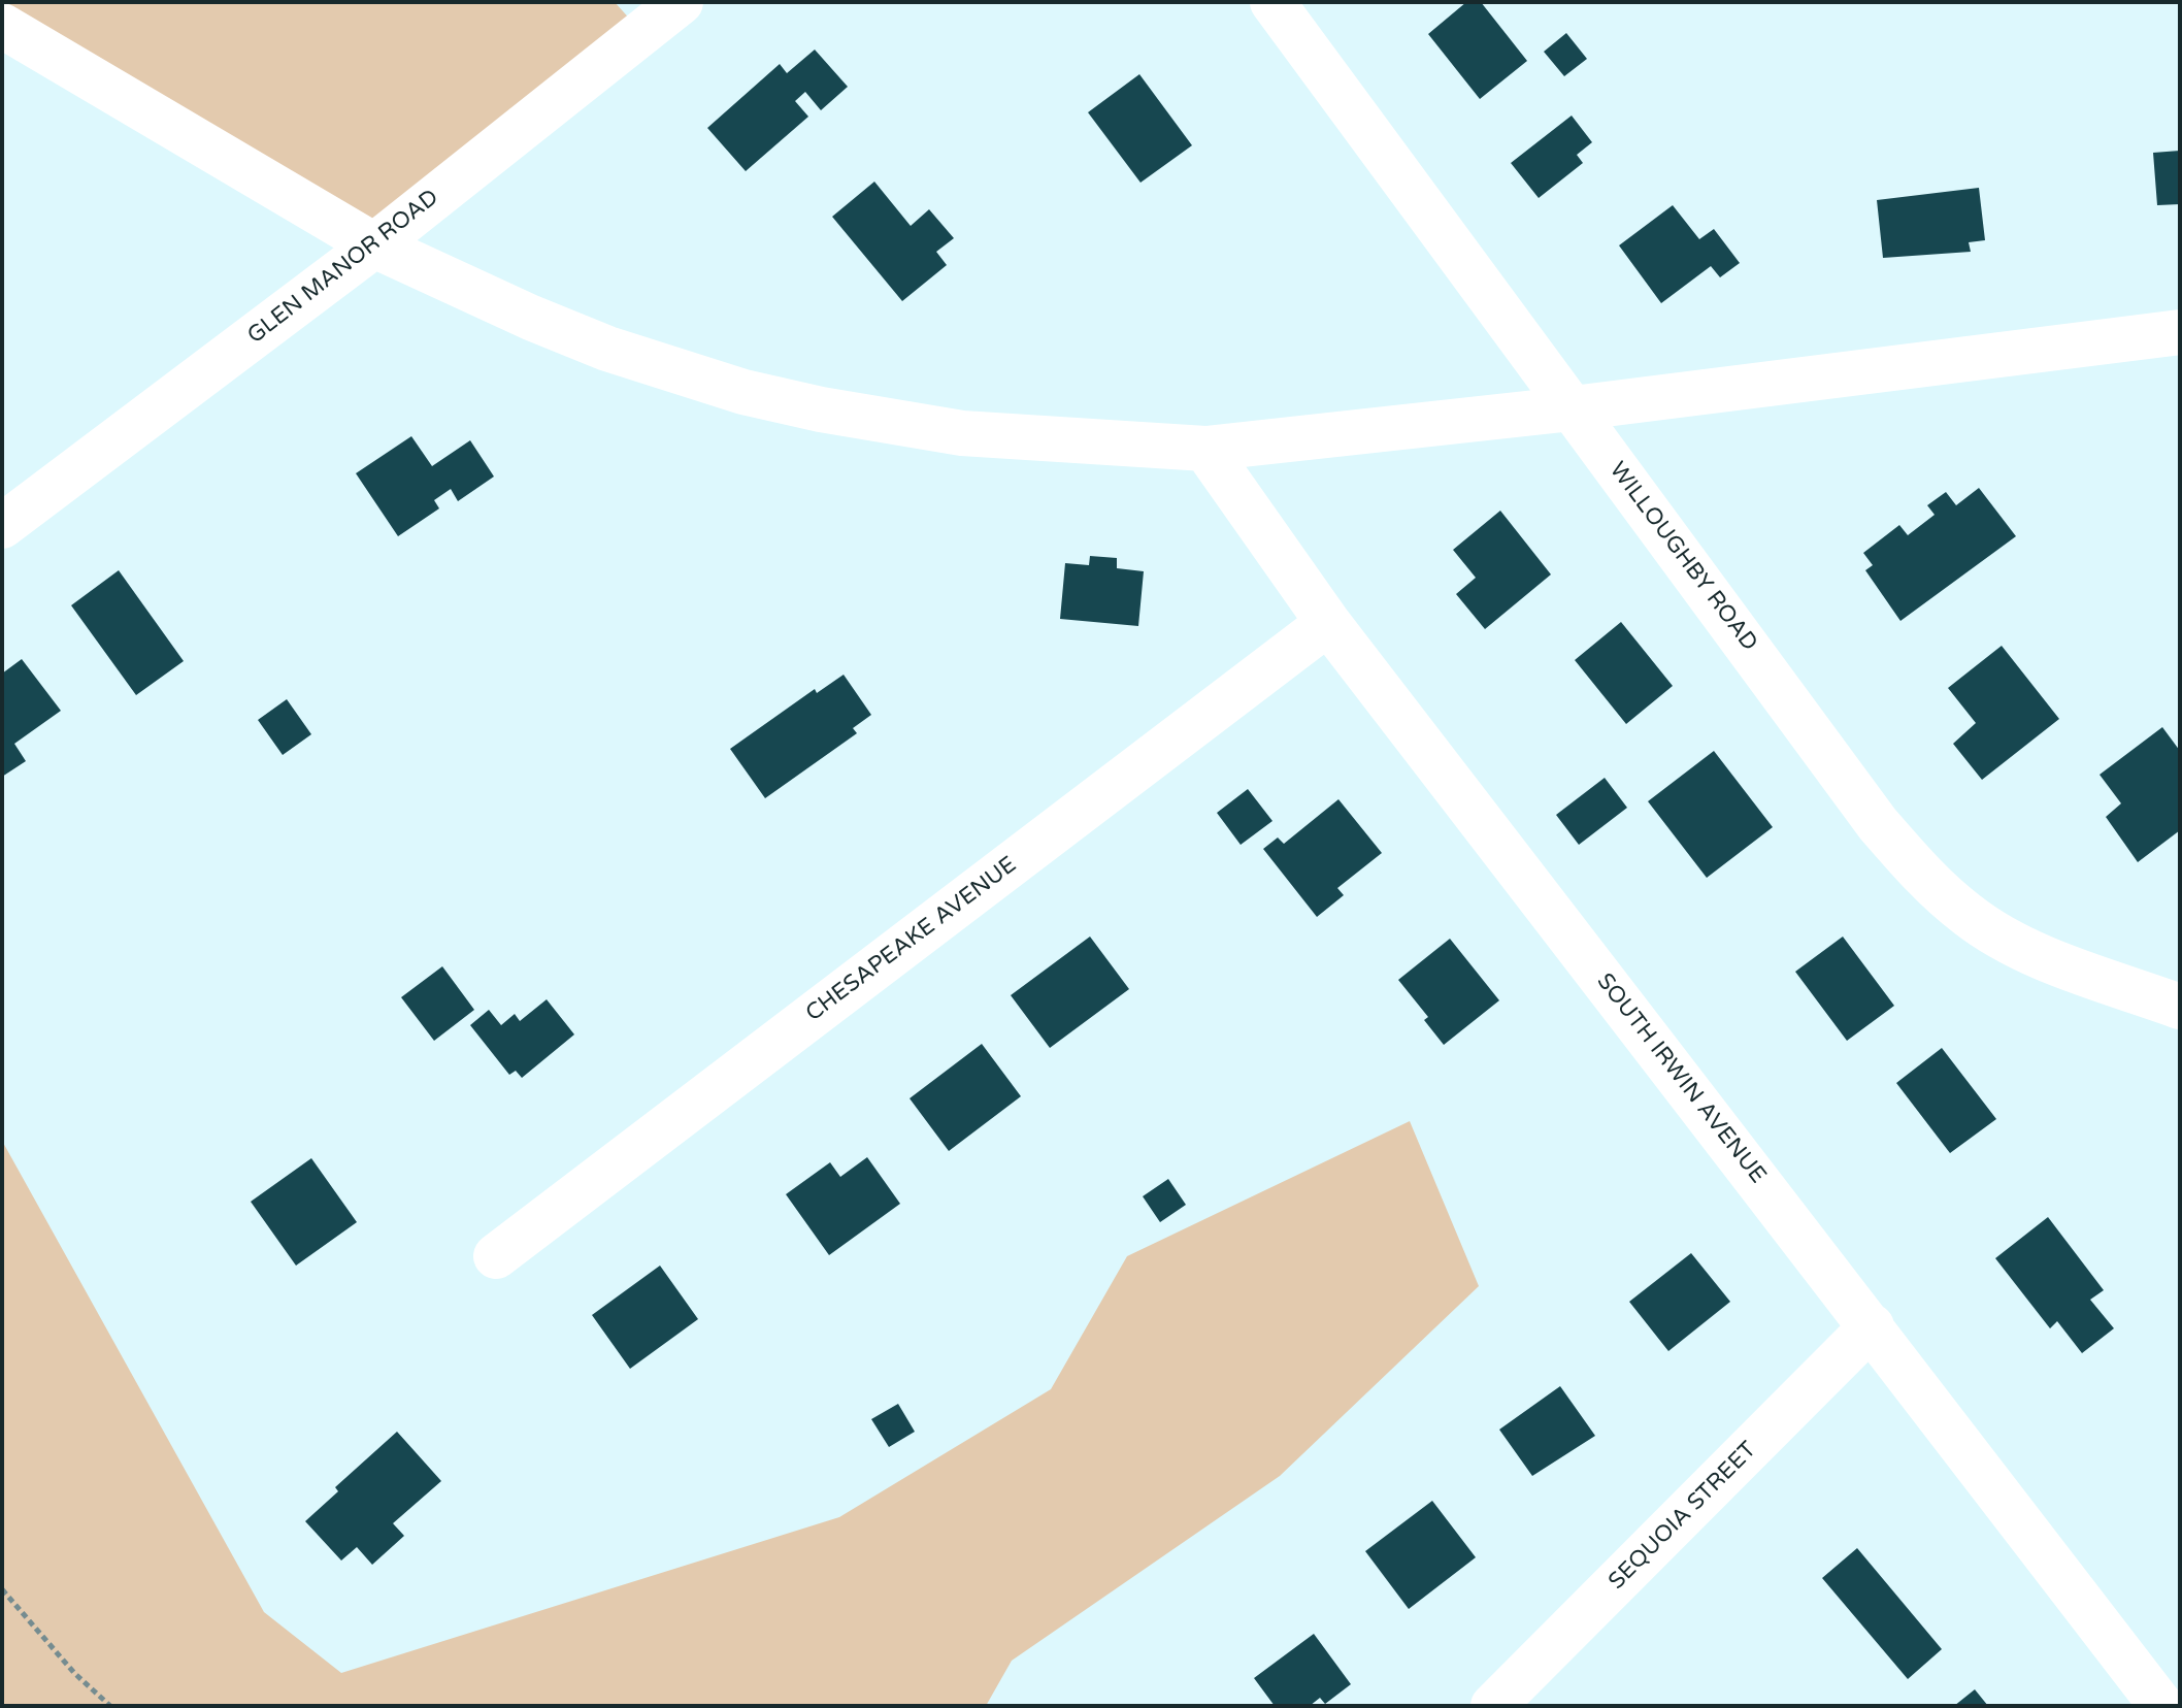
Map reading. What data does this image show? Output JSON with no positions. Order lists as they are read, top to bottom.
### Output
{
  "streets": {
    "street": [
      "GLEN MANOR ROAD",
      "WILLOUGHBY ROAD",
      "CHESAPEAKE AVENUE",
      "SOUTH IRWIN AVENUE",
      "SEQUOIA STREET"
    ]
  },
  "crossings": [
    ["CHESAPEAKE AVENUE", "SOUTH IRWIN AVENUE"],
    ["SOUTH IRWIN AVENUE", "SEQUOIA STREET"]
  ]
}
